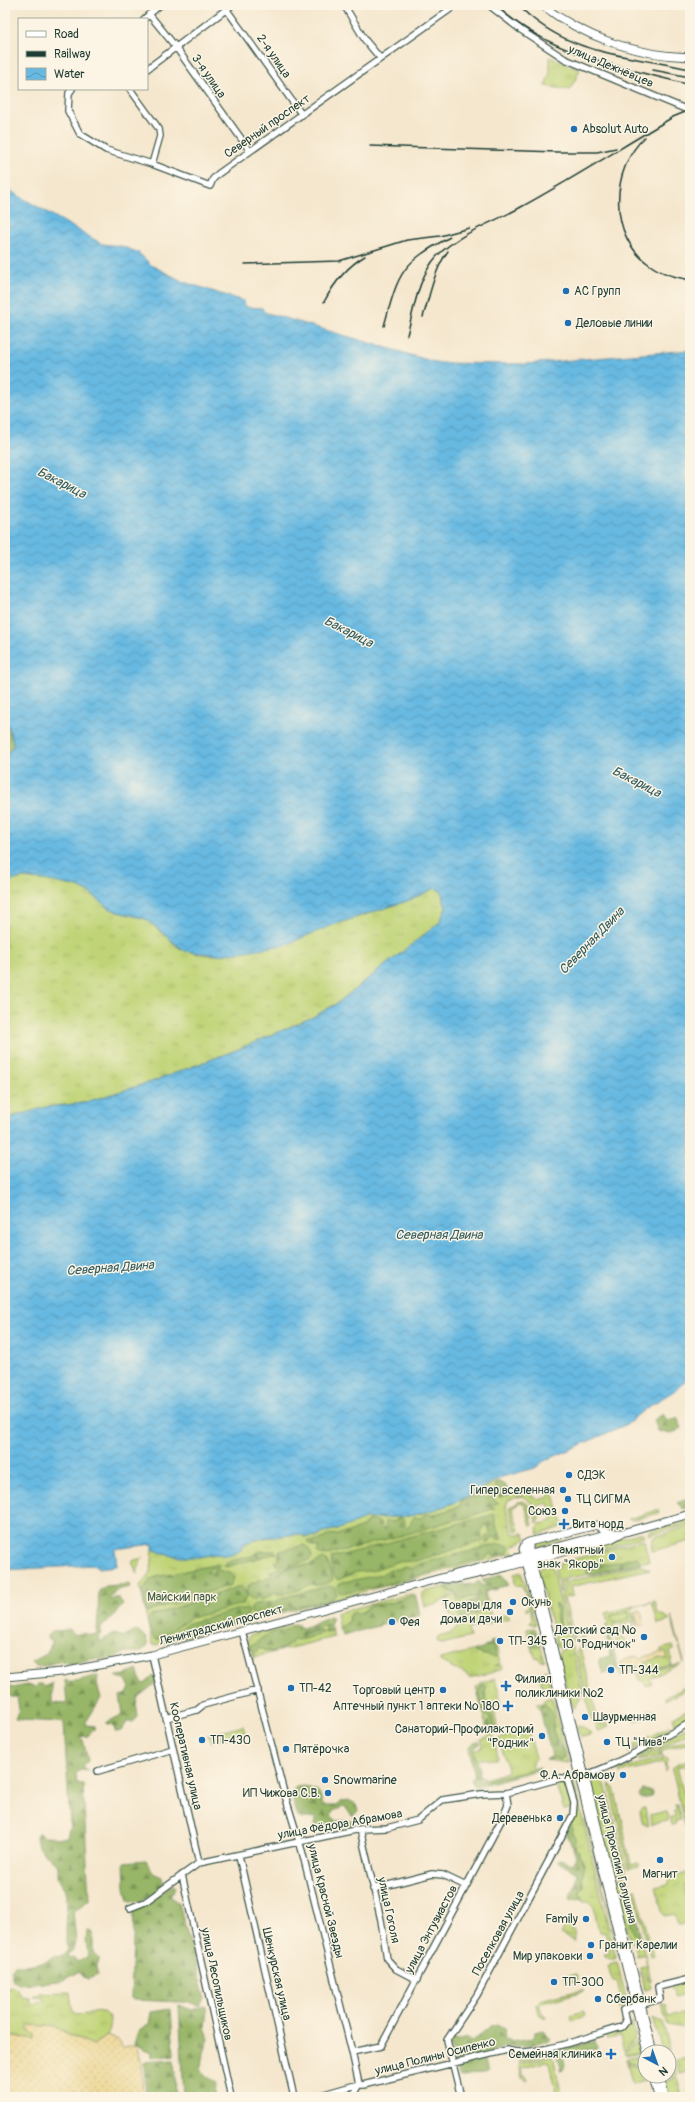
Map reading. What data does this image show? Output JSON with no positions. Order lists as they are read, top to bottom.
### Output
{
  "streets": {
    "main road": ["Ленинградский проспект", "улица Прокопия Галушина"],
    "street": [
      "2-я улица",
      "улица Дежнёвцев",
      "3-я улица",
      "Северный проспект",
      "Кооперативная улица",
      "улица Фёдора Абрамова",
      "улица Красной Звезды",
      "улица Гоголя",
      "улица Энтузиастов",
      "Поселковая улица",
      "Шенкурская улица",
      "улица Лесопильщиков",
      "улица Полины Осипенко"
    ]
  },
  "crossings": [
    ["2-я улица", "Северный проспект"],
    ["3-я улица", "Северный проспект"],
    ["Ленинградский проспект", "Кооперативная улица"],
    ["Ленинградский проспект", "улица Прокопия Галушина"],
    ["Ленинградский проспект", "улица Красной Звезды"],
    ["Кооперативная улица", "улица Фёдора Абрамова"],
    ["улица Фёдора Абрамова", "улица Прокопия Галушина"],
    ["улица Фёдора Абрамова", "улица Красной Звезды"],
    ["улица Фёдора Абрамова", "улица Гоголя"],
    ["улица Фёдора Абрамова", "улица Энтузиастов"],
    ["улица Фёдора Абрамова", "Поселковая улица"],
    ["улица Фёдора Абрамова", "Шенкурская улица"],
    ["улица Фёдора Абрамова", "улица Лесопильщиков"],
    ["улица Прокопия Галушина", "улица Полины Осипенко"],
    ["улица Красной Звезды", "улица Энтузиастов"],
    ["улица Красной Звезды", "улица Полины Осипенко"],
    ["улица Гоголя", "улица Энтузиастов"],
    ["Поселковая улица", "улица Полины Осипенко"]
  ],
  "water": ["Бакарица", "Северная Двина"],
  "parks": ["Майский парк"],
  "places": {
    "other": [
      "Absolut Auto",
      "АС Групп",
      "Деловые линии",
      "СДЭК",
      "Гипер вселенная",
      "ТЦ СИГМА",
      "Союз",
      "Памятный знак \"Якорь\"",
      "Окунь",
      "Товары для дома и дачи",
      "Фея",
      "Детский сад № 10 \"Родничок\"",
      "ТП-345",
      "ТП-344",
      "ТП-42",
      "Торговый центр",
      "Шаурменная",
      "Санаторий-Профилакторий \"Родник\"",
      "ТП-430",
      "ТЦ \"Нива\"",
      "Пятёрочка",
      "Ф.А. Абрамову",
      "Snowmarine",
      "ИП Чижова С.В.",
      "Деревенька",
      "Магнит",
      "Family",
      "Гранит Карелии",
      "Мир упаковки",
      "ТП-300",
      "Сбербанк"
    ],
    "health": [
      "Вита норд",
      "Филиал поликлиники №2",
      "Аптечный пункт 1 аптеки № 180",
      "Семейная клиника"
    ]
  },
  "legend": ["Road", "Railway", "Water"],
  "north": "bottom right"
}
